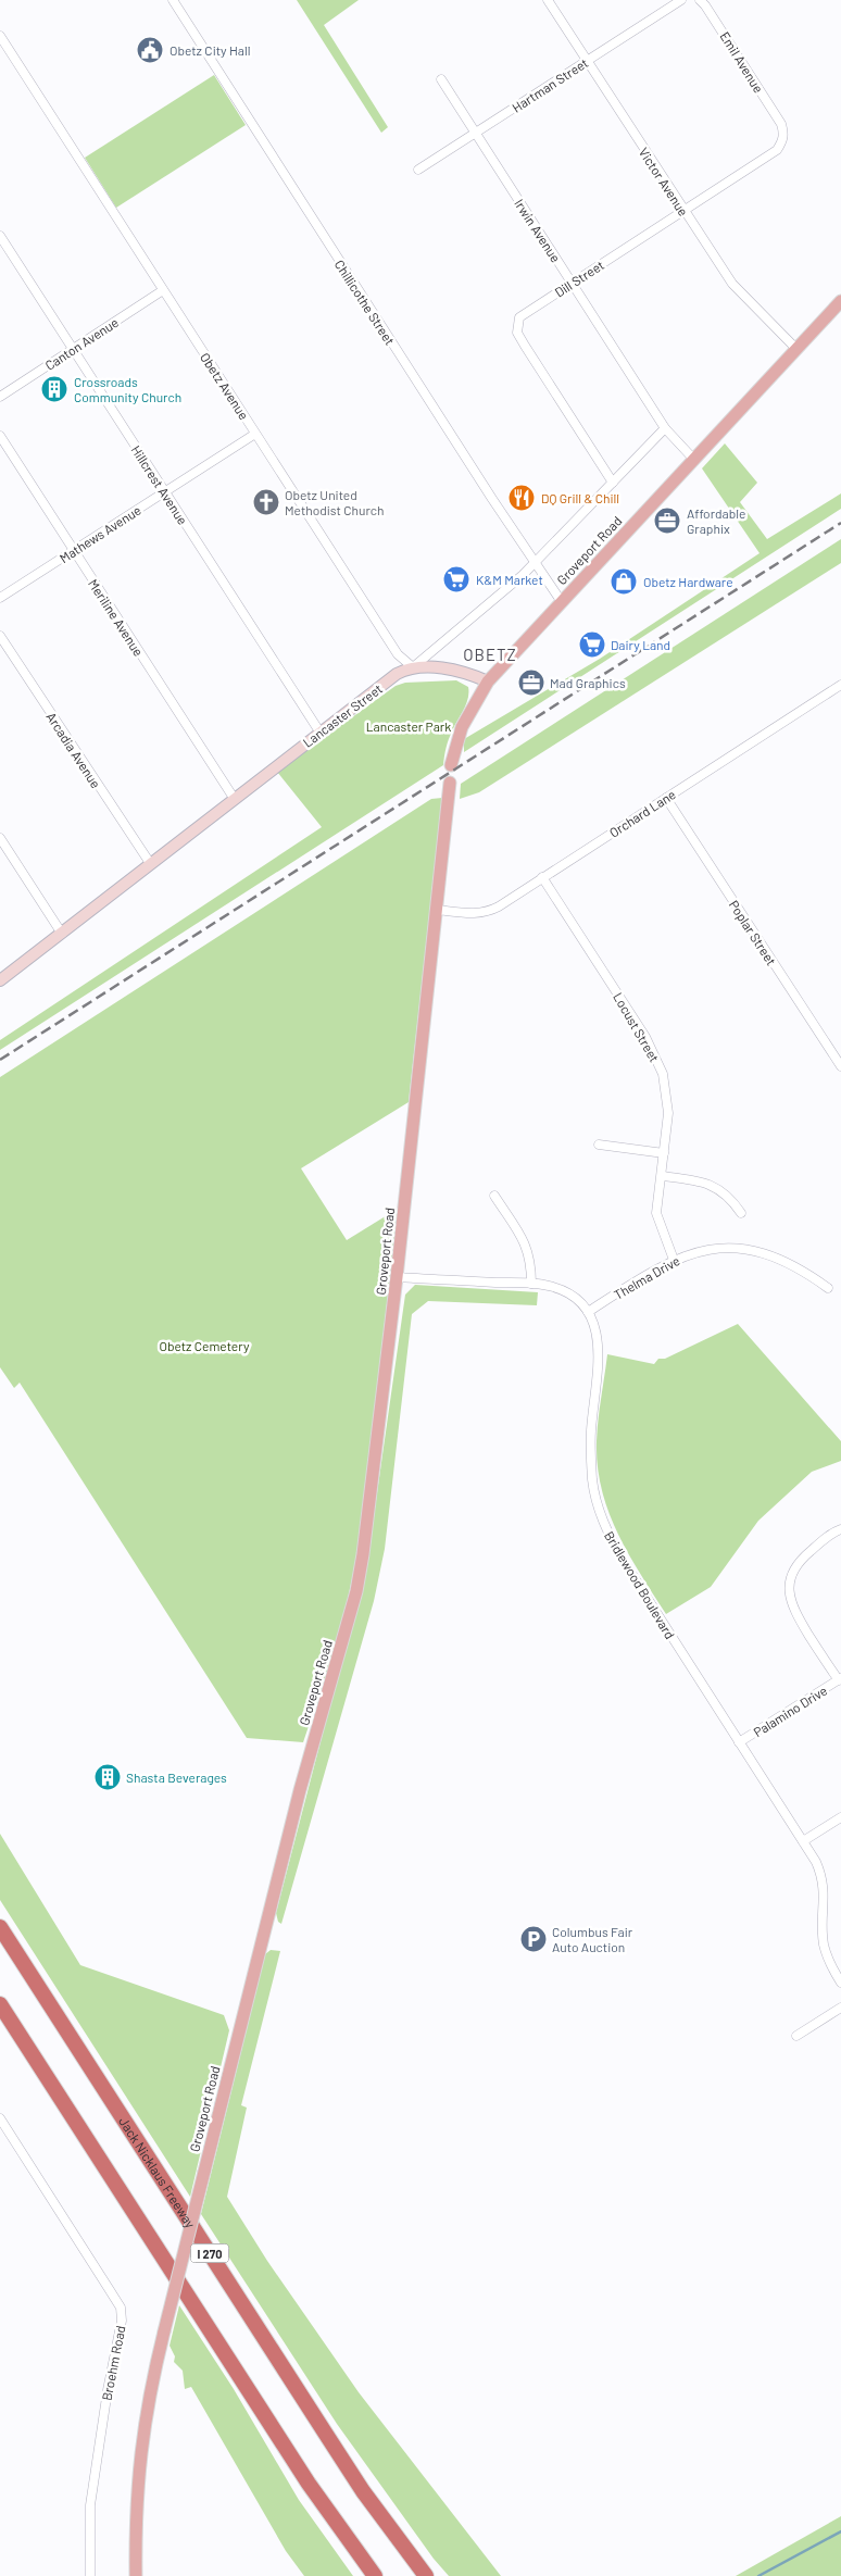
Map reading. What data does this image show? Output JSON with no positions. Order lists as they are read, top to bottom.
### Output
{
  "streets": {
    "highway": ["Jack Nicklaus Freeway", "I 270"],
    "main road": ["Groveport Road"],
    "street": [
      "Emil Avenue",
      "Hartman Street",
      "Victor Avenue",
      "Irwin Avenue",
      "Dill Street",
      "Chillicothe Street",
      "Canton Avenue",
      "Obetz Avenue",
      "Hillcrest Avenue",
      "Mathews Avenue",
      "Meriline Avenue",
      "Lancaster Street",
      "Arcadia Avenue",
      "Orchard Lane",
      "Poplar Street",
      "Locust Street",
      "Thelma Drive",
      "Bridlewood Boulevard",
      "Palamino Drive",
      "Broehm Road"
    ]
  },
  "crossings": [
    ["Emil Avenue", "Dill Street"],
    ["Hartman Street", "Victor Avenue"],
    ["Hartman Street", "Irwin Avenue"],
    ["Victor Avenue", "Dill Street"],
    ["Victor Avenue", "Groveport Road"],
    ["Irwin Avenue", "Dill Street"],
    ["Irwin Avenue", "Groveport Road"],
    ["Irwin Avenue", "Lancaster Street"],
    ["Dill Street", "Lancaster Street"],
    ["Chillicothe Street", "Groveport Road"],
    ["Chillicothe Street", "Lancaster Street"],
    ["Canton Avenue", "Obetz Avenue"],
    ["Canton Avenue", "Hillcrest Avenue"],
    ["Obetz Avenue", "Mathews Avenue"],
    ["Obetz Avenue", "Lancaster Street"],
    ["Hillcrest Avenue", "Mathews Avenue"],
    ["Hillcrest Avenue", "Lancaster Street"],
    ["Mathews Avenue", "Meriline Avenue"],
    ["Groveport Road", "Orchard Lane"],
    ["Groveport Road", "Bridlewood Boulevard"],
    ["Meriline Avenue", "Lancaster Street"],
    ["Lancaster Street", "Arcadia Avenue"],
    ["Orchard Lane", "Poplar Street"],
    ["Orchard Lane", "Locust Street"],
    ["Locust Street", "Thelma Drive"],
    ["Thelma Drive", "Bridlewood Boulevard"],
    ["Bridlewood Boulevard", "Palamino Drive"]
  ],
  "districts": ["OBETZ"],
  "parks": ["Lancaster Park", "Obetz Cemetery"],
  "places": {
    "public building": ["Obetz City Hall"],
    "building": ["Crossroads Community Church", "Shasta Beverages"],
    "restaurant": ["DQ Grill & Chill"],
    "church": ["Obetz United Methodist Church"],
    "office": ["Affordable Graphix", "Mad Graphics"],
    "supermarket": ["K&M Market", "Dairy Land"],
    "shop": ["Obetz Hardware"],
    "parking": ["Columbus Fair Auto Auction"]
  }
}
